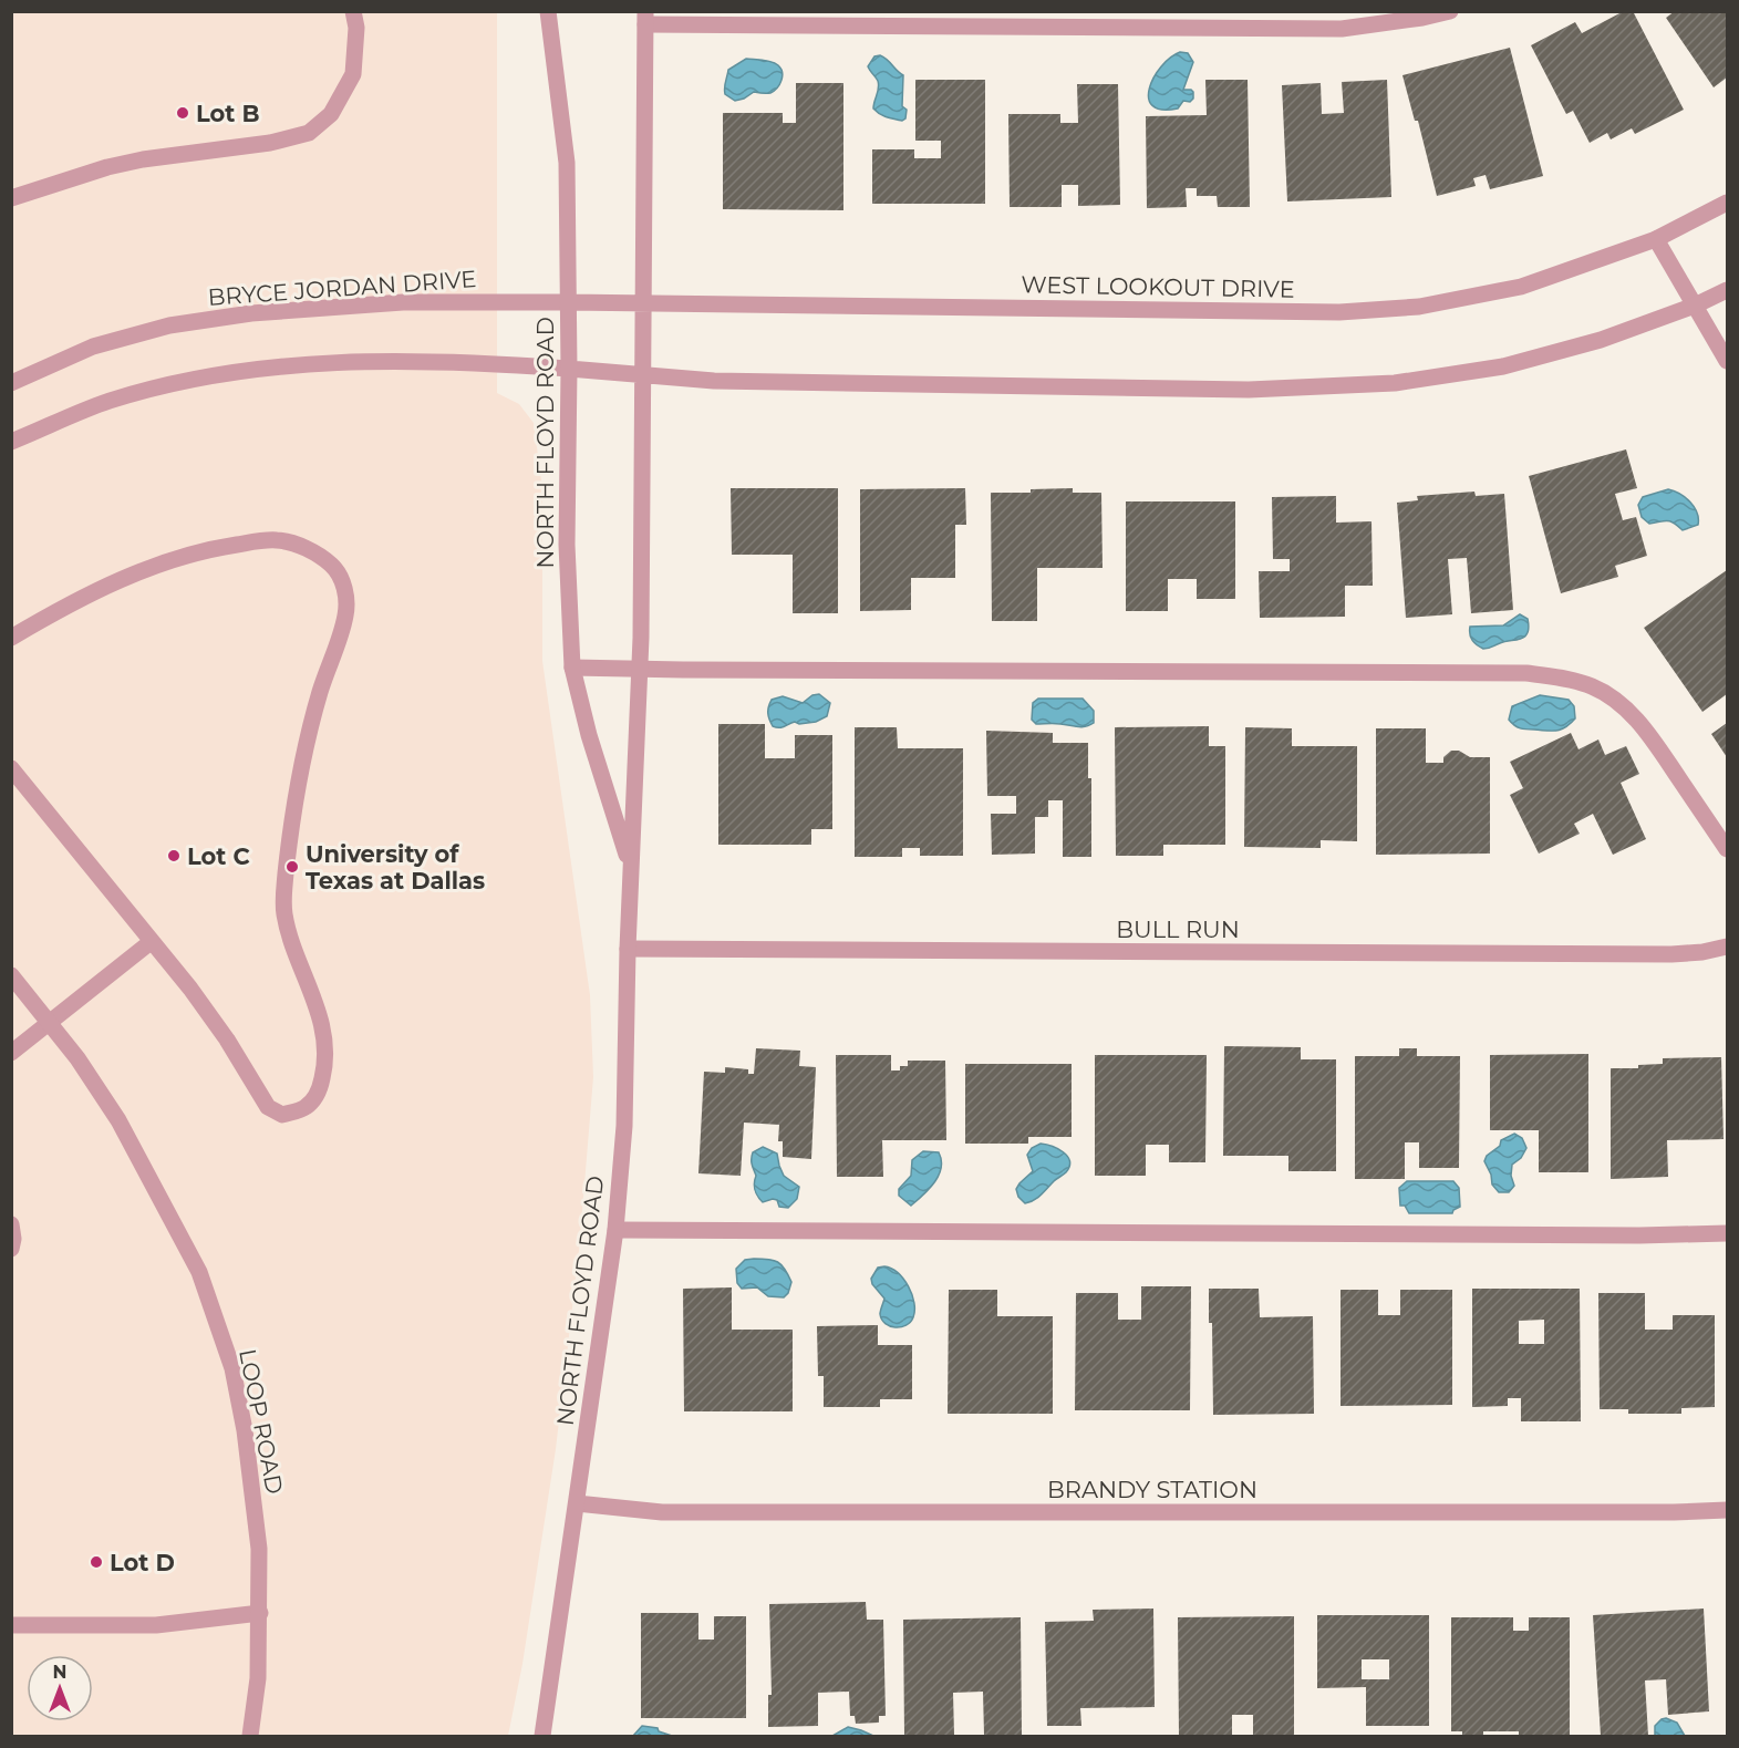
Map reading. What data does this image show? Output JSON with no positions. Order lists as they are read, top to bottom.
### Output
{
  "streets": {
    "street": [
      "WEST LOOKOUT DRIVE",
      "BRYCE JORDAN DRIVE",
      "NORTH FLOYD ROAD",
      "BULL RUN",
      "LOOP ROAD",
      "BRANDY STATION"
    ]
  },
  "crossings": [
    ["WEST LOOKOUT DRIVE", "BRYCE JORDAN DRIVE"],
    ["WEST LOOKOUT DRIVE", "NORTH FLOYD ROAD"],
    ["BRYCE JORDAN DRIVE", "NORTH FLOYD ROAD"],
    ["NORTH FLOYD ROAD", "BULL RUN"],
    ["NORTH FLOYD ROAD", "BRANDY STATION"]
  ],
  "places": [
    "Lot B",
    "Lot C",
    "University of Texas at Dallas",
    "Lot D"
  ],
  "north": "top"
}
